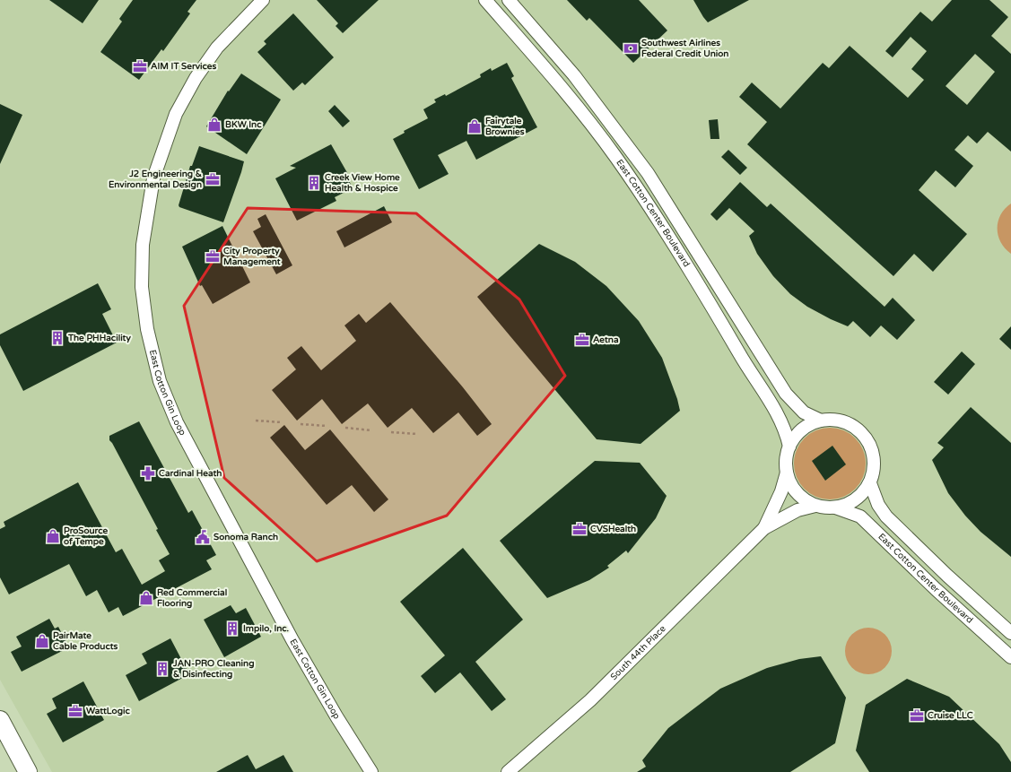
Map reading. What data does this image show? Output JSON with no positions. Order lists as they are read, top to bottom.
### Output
{
  "streets": {
    "street": ["East Cotton Center Boulevard", "East Cotton Gin Loop", "South 44th Place"]
  },
  "crossings": [
    ["East Cotton Center Boulevard", "South 44th Place"]
  ],
  "places": {
    "bank": ["Southwest Airlines Federal Credit Union"],
    "office": [
      "AIM IT Services",
      "J2 Engineering & Environmental Design",
      "City Property Management",
      "Aetna",
      "CVSHealth",
      "WattLogic",
      "Cruise LLC"
    ],
    "shop": [
      "BKW Inc",
      "Fairytale Brownies",
      "ProSource of Tempe",
      "Red Commercial Flooring",
      "PairMate Cable Products"
    ],
    "building": [
      "Creek View Home Health & Hospice",
      "The PHHacility",
      "Impilo, Inc.",
      "JAN-PRO Cleaning & Disinfecting"
    ],
    "pharmacy": ["Cardinal Heath"],
    "public building": ["Sonoma Ranch"]
  }
}
